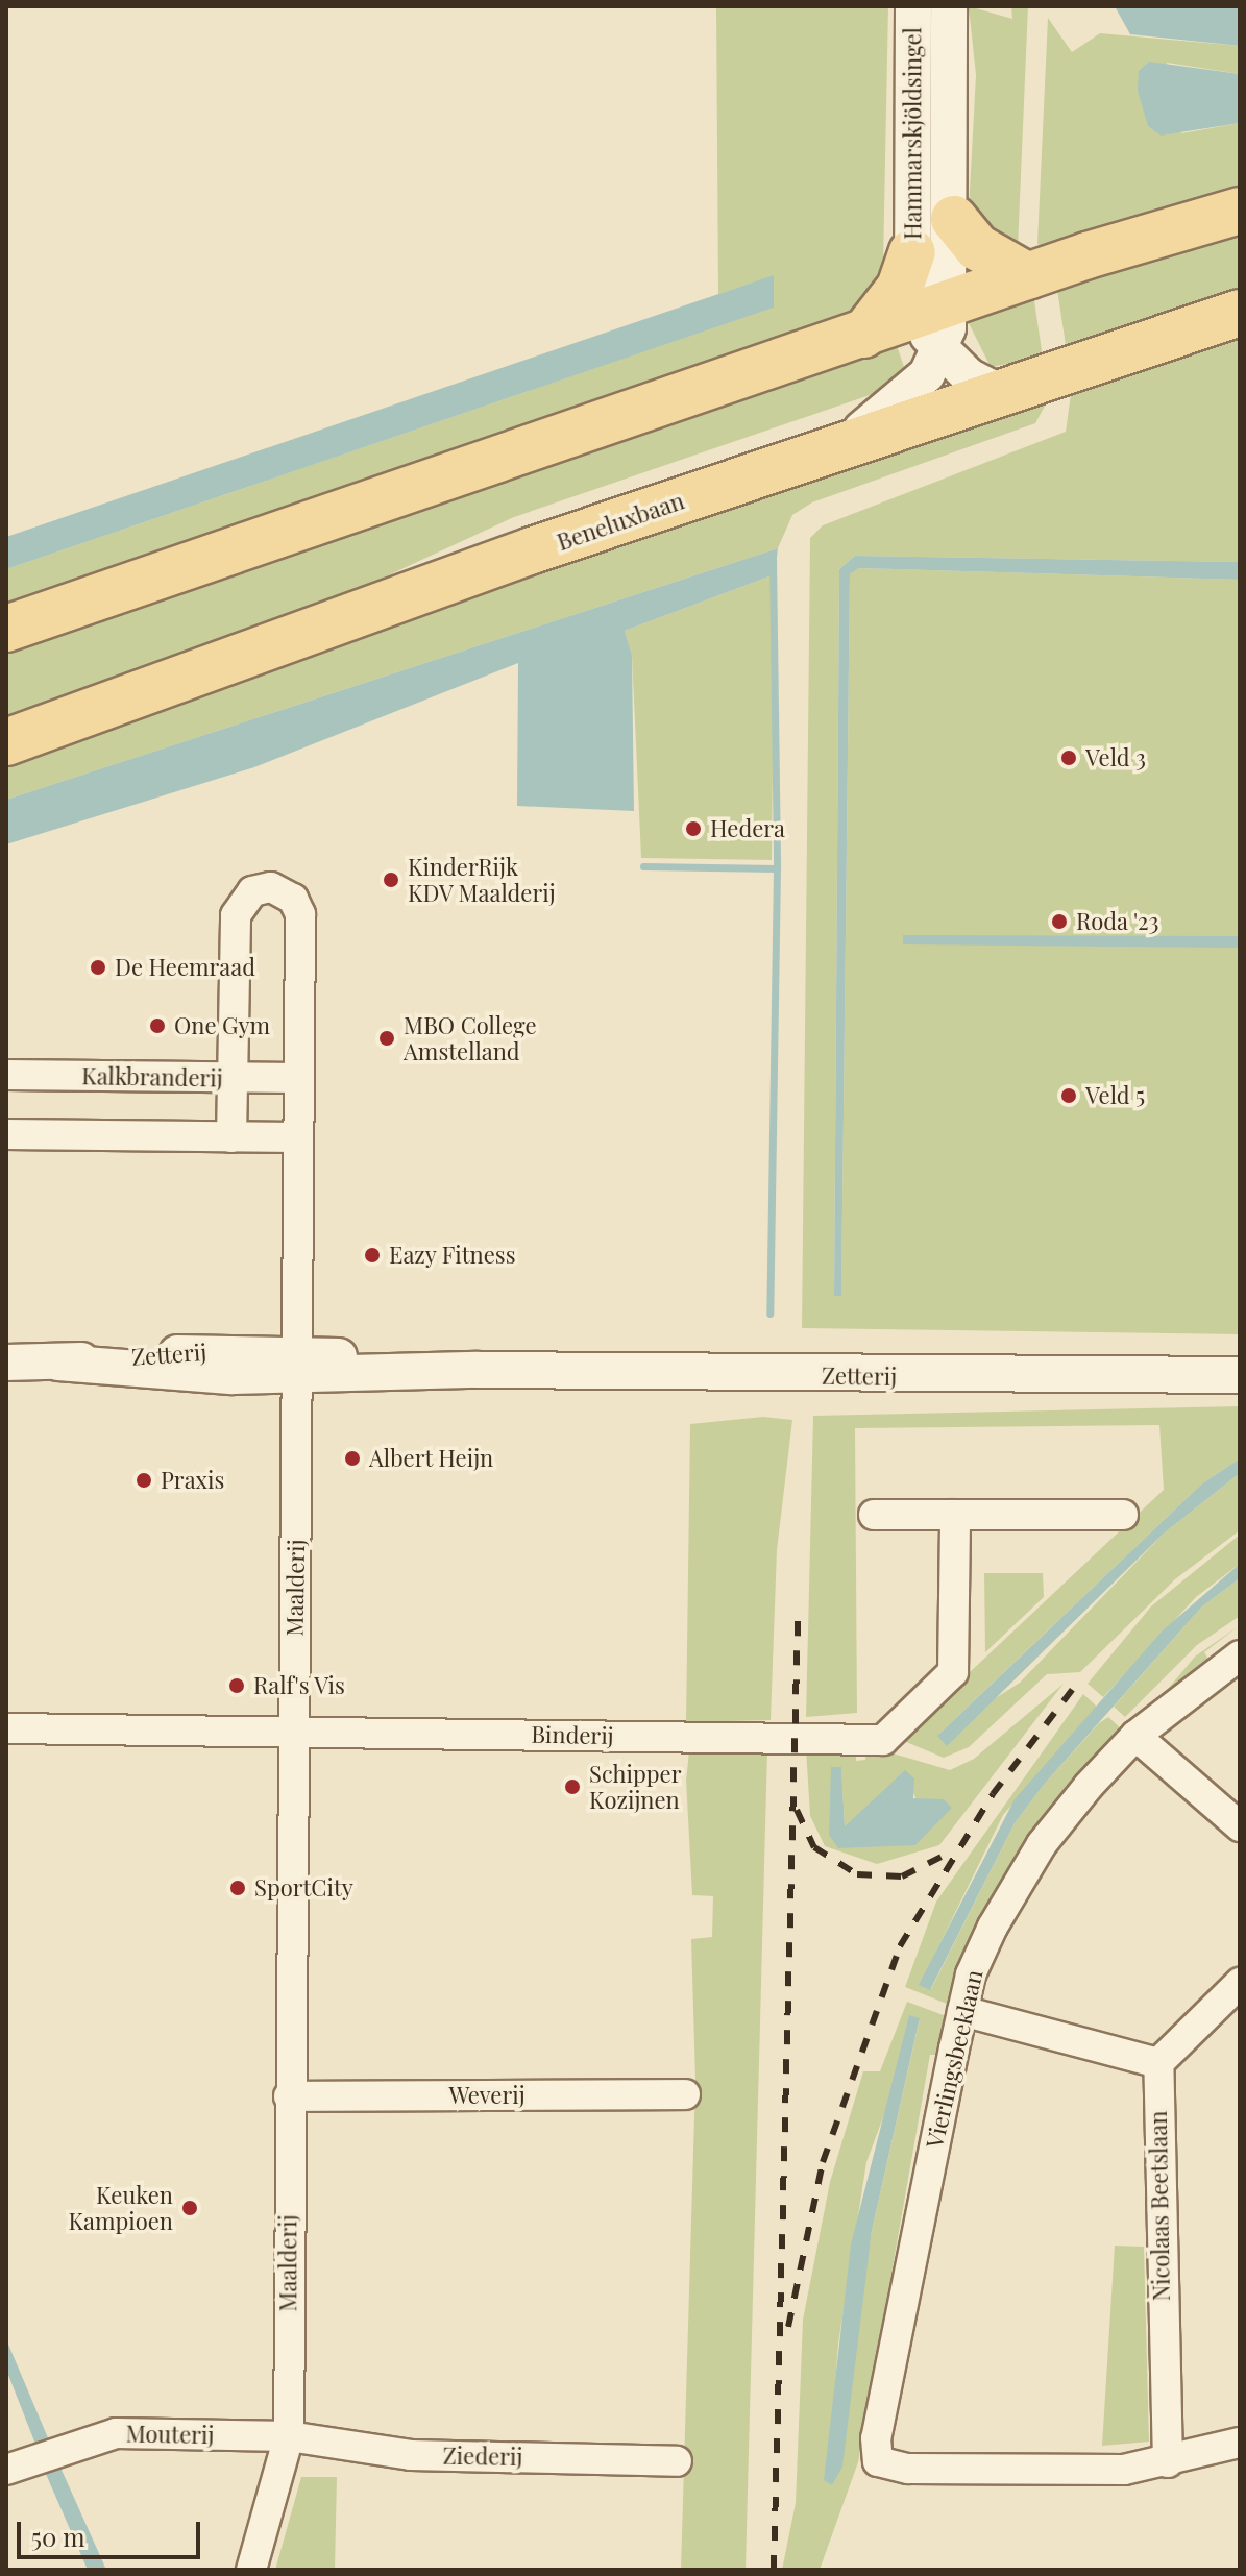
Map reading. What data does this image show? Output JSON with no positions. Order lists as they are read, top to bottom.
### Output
{
  "streets": {
    "main road": ["Beneluxbaan"],
    "street": [
      "Hammarskjöldsingel",
      "Kalkbranderij",
      "Zetterij",
      "Maalderij",
      "Binderij",
      "Vierlingsbeeklaan",
      "Weverij",
      "Nicolaas Beetslaan",
      "Mouterij",
      "Ziederij"
    ]
  },
  "crossings": [
    ["Kalkbranderij", "Maalderij"],
    ["Zetterij", "Maalderij"],
    ["Maalderij", "Binderij"],
    ["Maalderij", "Weverij"],
    ["Maalderij", "Mouterij"],
    ["Maalderij", "Ziederij"],
    ["Vierlingsbeeklaan", "Nicolaas Beetslaan"],
    ["Mouterij", "Ziederij"]
  ],
  "places": [
    "Veld 3",
    "Hedera",
    "KinderRijk KDV Maalderij",
    "Roda '23",
    "De Heemraad",
    "One Gym",
    "MBO College Amstelland",
    "Veld 5",
    "Eazy Fitness",
    "Albert Heijn",
    "Praxis",
    "Ralf's Vis",
    "Schipper Kozijnen",
    "SportCity",
    "Keuken Kampioen"
  ],
  "scale_bar": "50 m"
}
